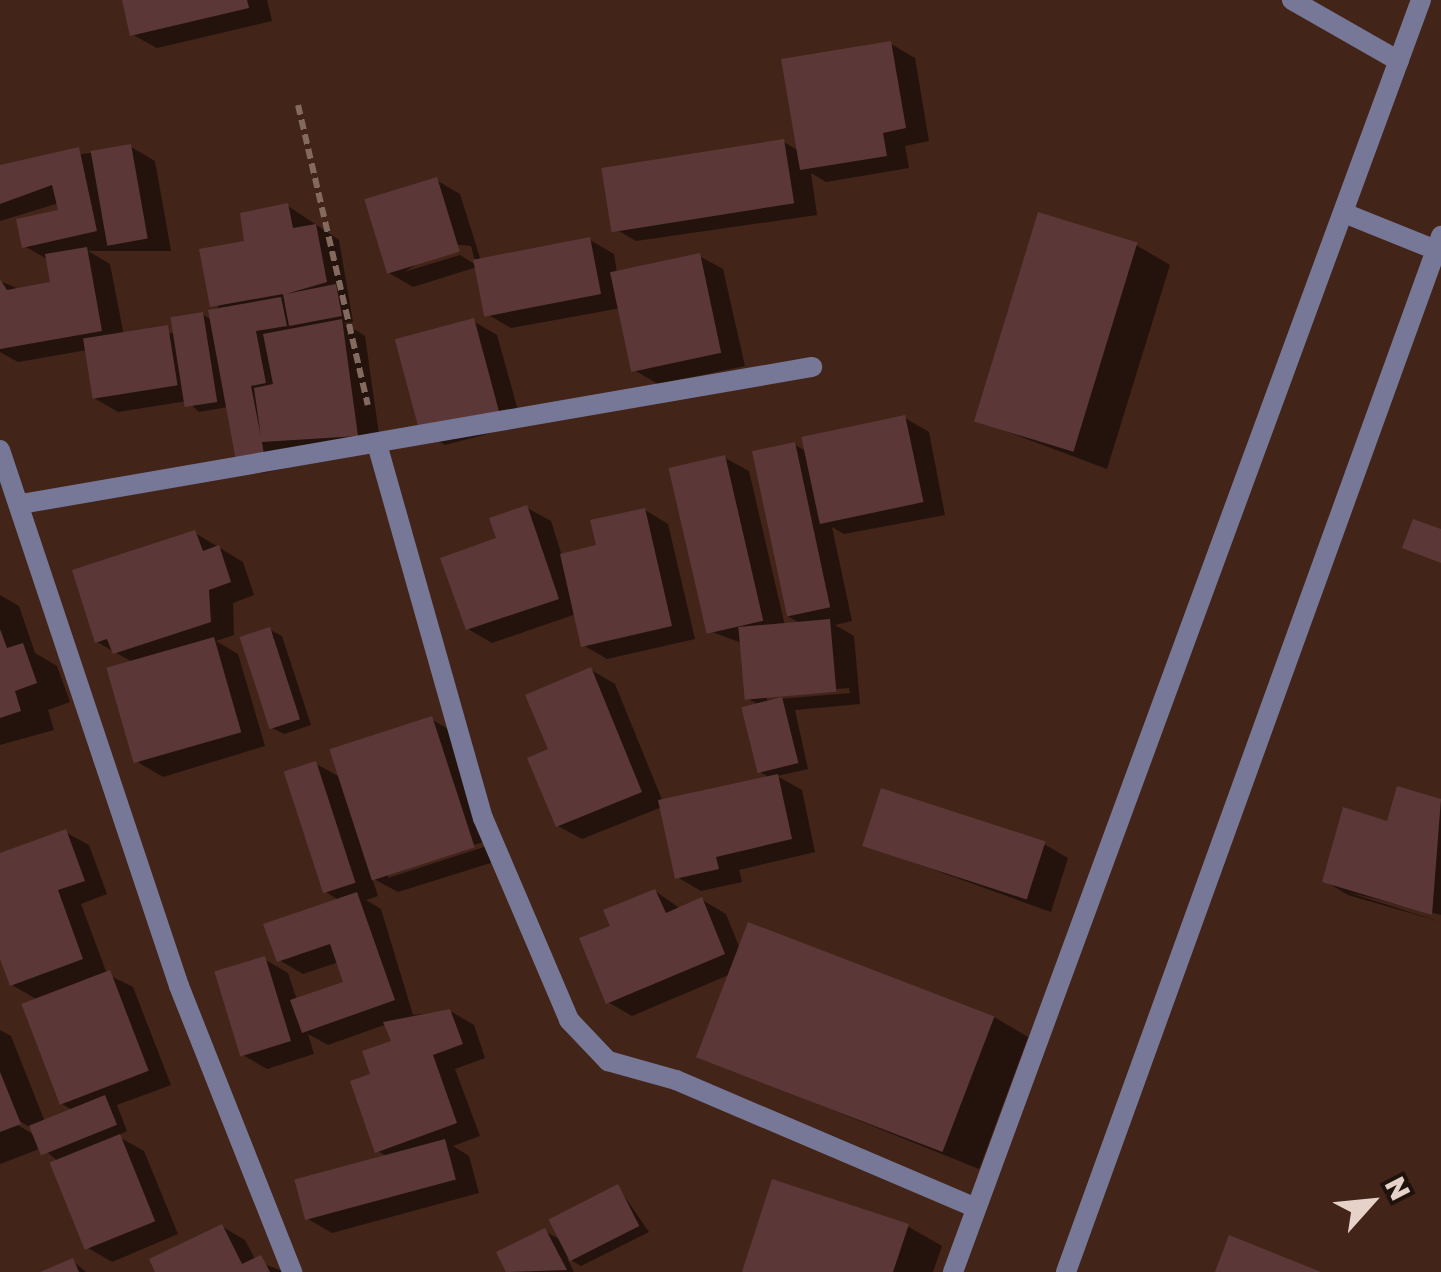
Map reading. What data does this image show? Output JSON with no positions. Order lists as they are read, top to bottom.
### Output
{
  "north": "top right"
}
